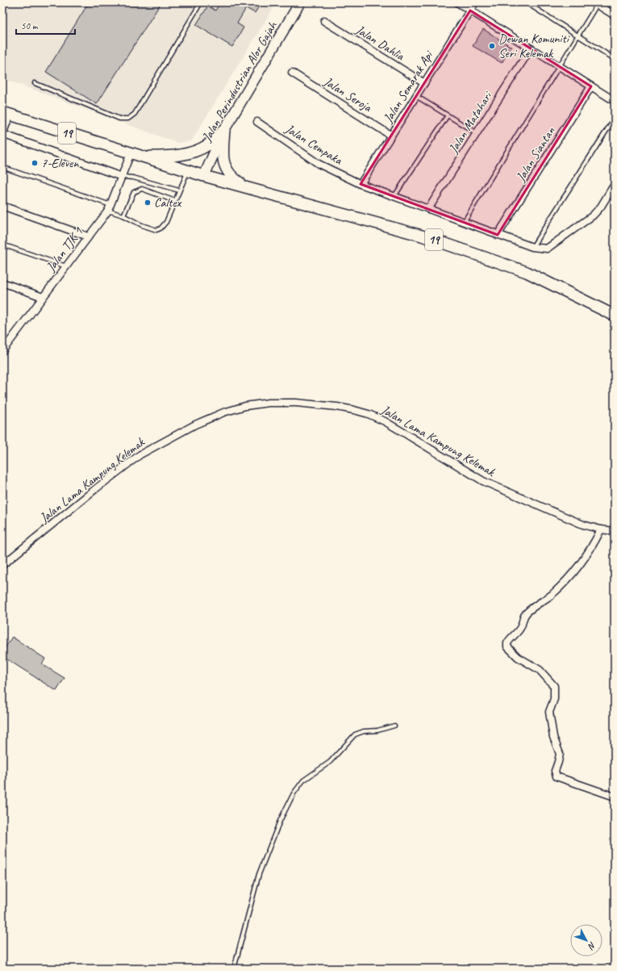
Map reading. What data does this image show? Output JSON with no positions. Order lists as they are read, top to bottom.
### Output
{
  "streets": {
    "main road": ["19"],
    "street": [
      "Jalan Dahlia",
      "Jalan Perindustrian Alor Gajah",
      "Jalan Semarak Api",
      "Jalan Seroja",
      "Jalan Matahari",
      "Jalan Cempaka",
      "Jalan Siantan",
      "Jalan TJK 1",
      "Jalan Lama Kampung Kelemak"
    ]
  },
  "crossings": [
    ["Jalan Dahlia", "Jalan Semarak Api"],
    ["Jalan Perindustrian Alor Gajah", "19"],
    ["Jalan Semarak Api", "Jalan Seroja"],
    ["Jalan Semarak Api", "Jalan Cempaka"],
    ["Jalan Matahari", "Jalan Cempaka"],
    ["19", "Jalan TJK 1"],
    ["Jalan Cempaka", "Jalan Siantan"]
  ],
  "places": ["Dewan Komuniti Seri Kelemak", "7-Eleven", "Caltex"],
  "scale_bar": "50 m",
  "north": "bottom right"
}
